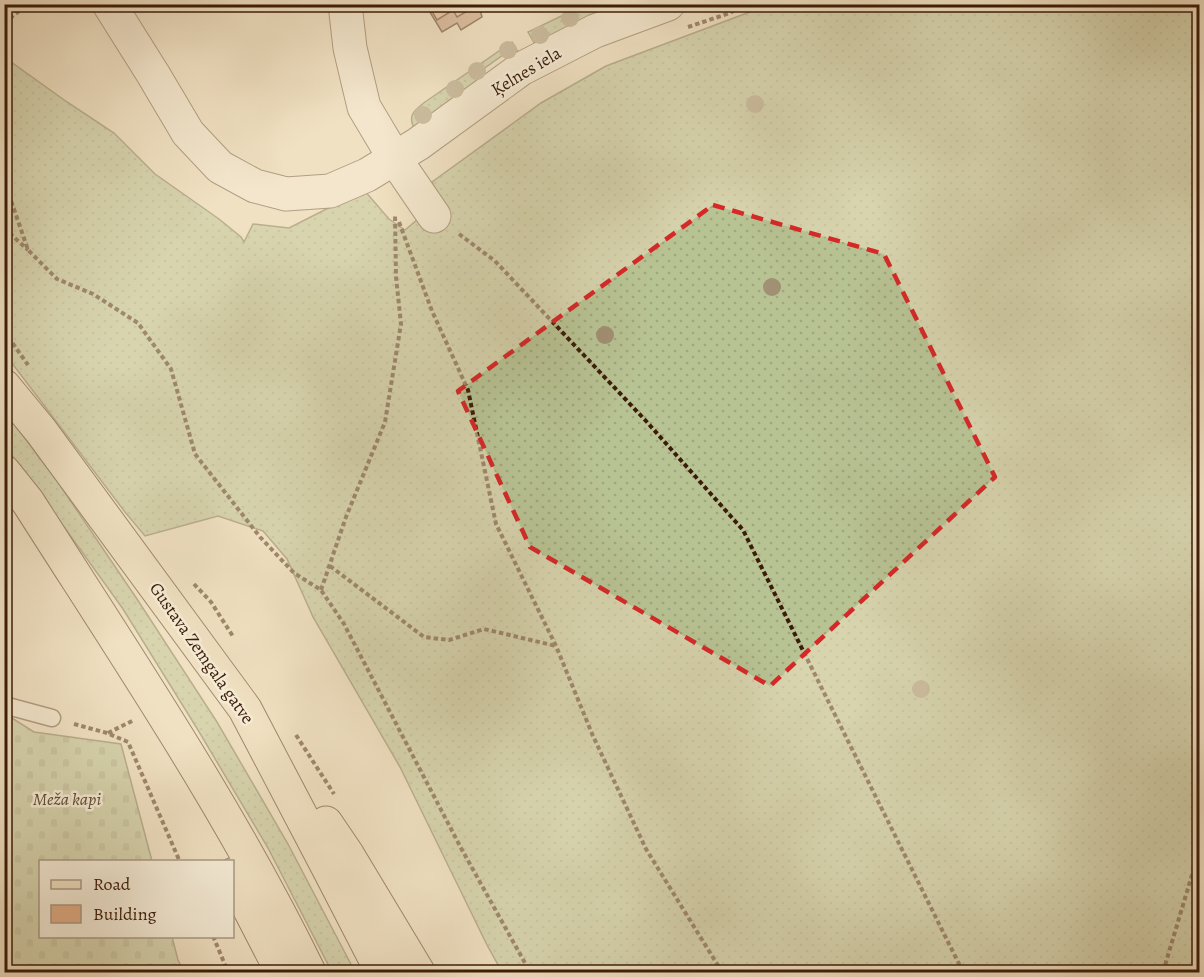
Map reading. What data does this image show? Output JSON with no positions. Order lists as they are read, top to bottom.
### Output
{
  "streets": {
    "main road": ["Gustava Zemgala gatve"],
    "street": ["Ķelnes iela"]
  },
  "parks": ["Meža kapi"],
  "legend": ["Road", "Building"]
}
